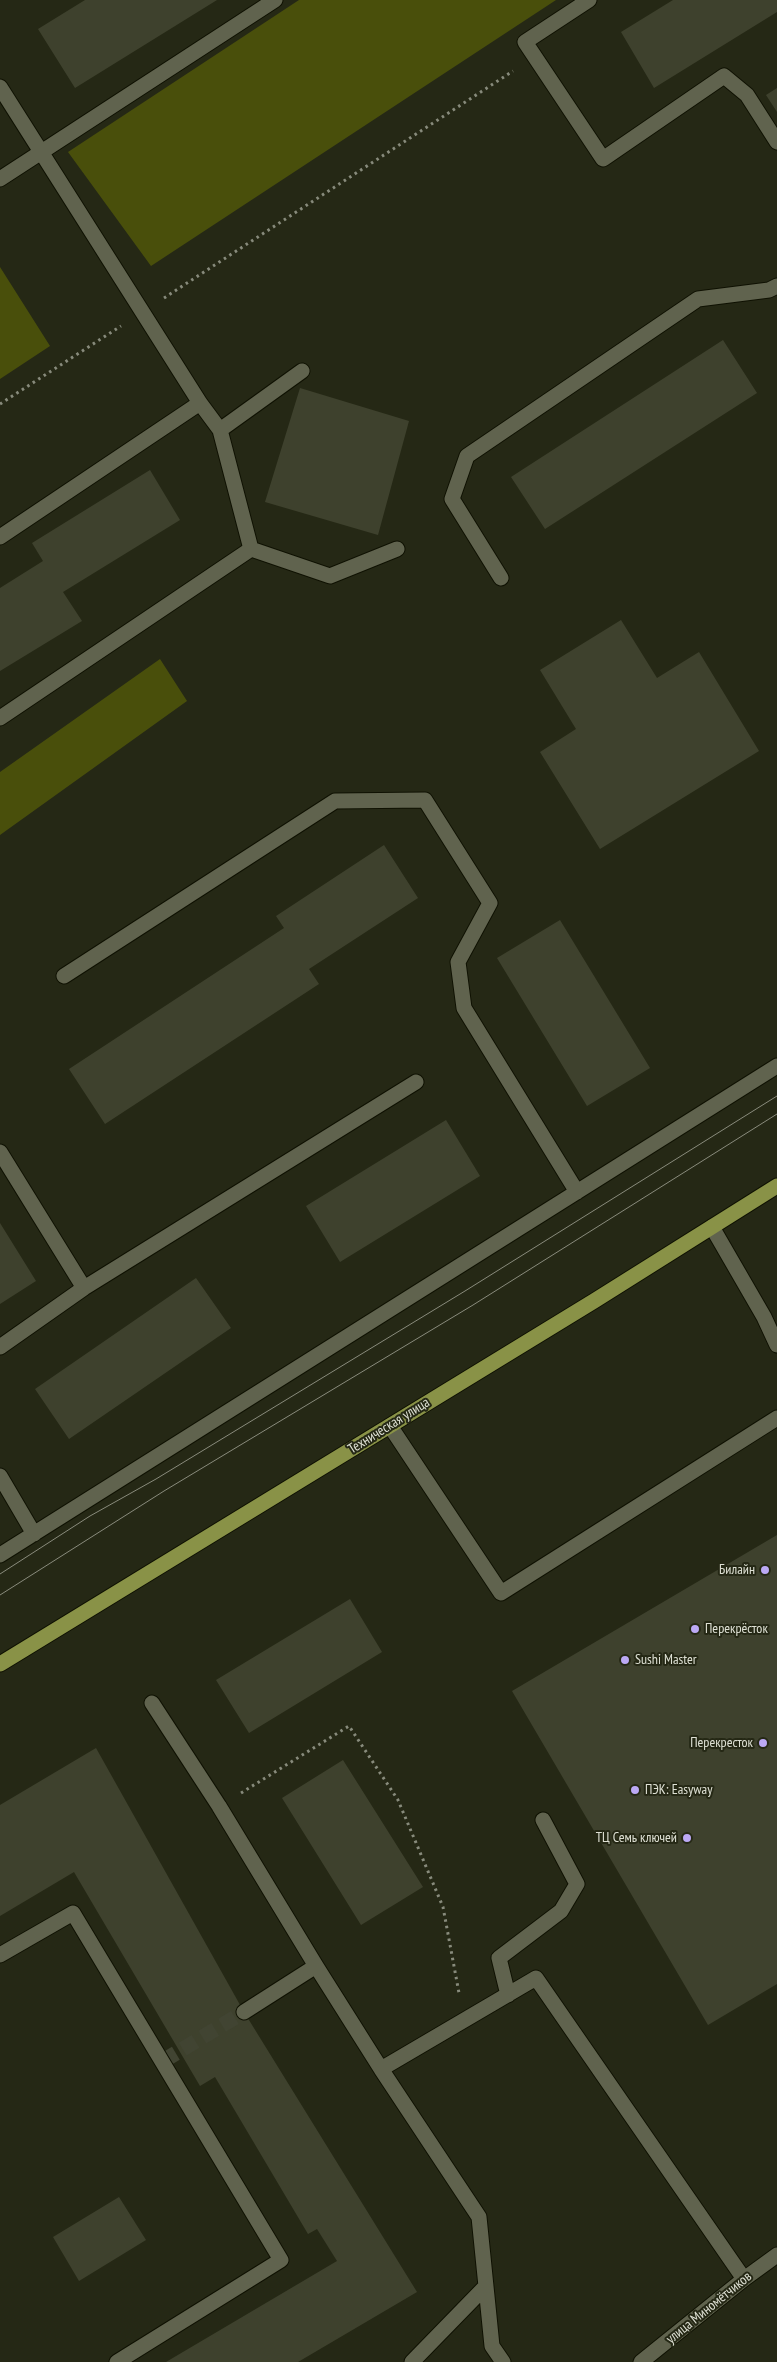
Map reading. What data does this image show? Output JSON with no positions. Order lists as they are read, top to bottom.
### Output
{
  "streets": {
    "main road": ["Техническая улица"],
    "street": ["улица Миномётчиков"]
  },
  "places": [
    "Билайн",
    "Перекрёсток",
    "Sushi Master",
    "Перекресток",
    "ПЭК: Easyway",
    "ТЦ Семь ключей"
  ]
}
